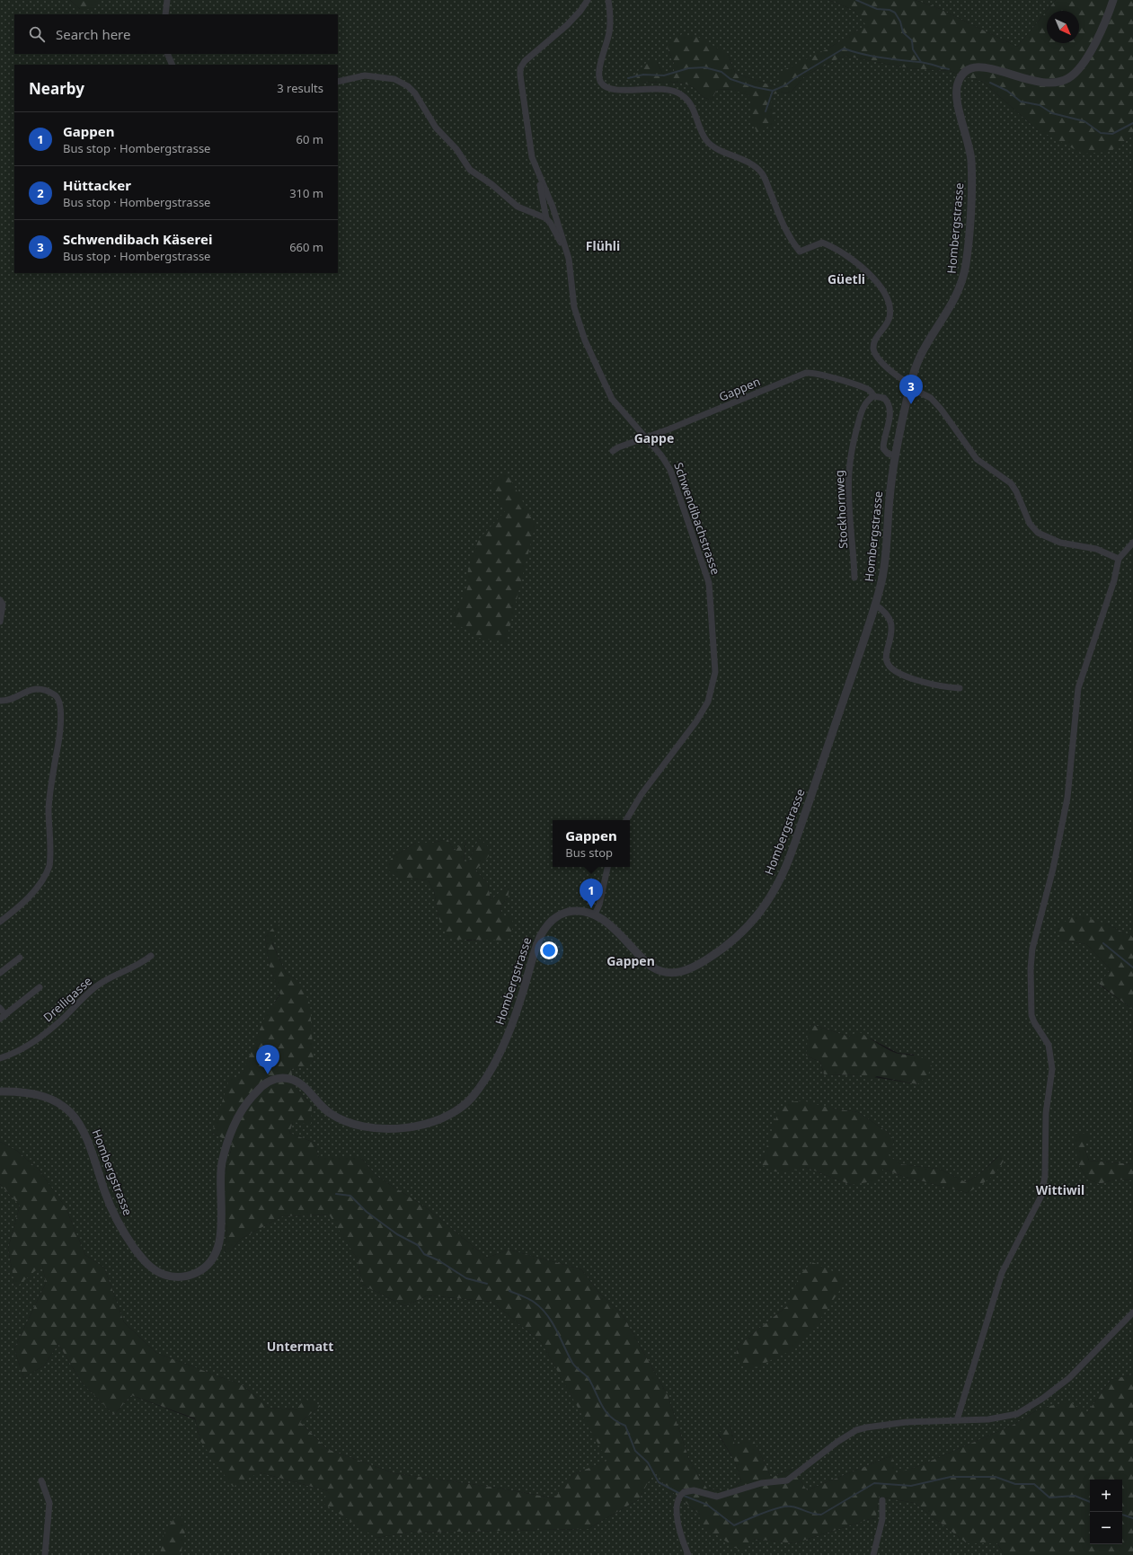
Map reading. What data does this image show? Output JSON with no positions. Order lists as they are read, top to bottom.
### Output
{
  "streets": {
    "street": [
      "Hombergstrasse",
      "Gappen",
      "Stockhornweg",
      "Schwendibachstrasse",
      "Dreiligasse"
    ]
  },
  "crossings": [
    ["Gappen", "Stockhornweg"],
    ["Gappen", "Schwendibachstrasse"]
  ],
  "districts": [
    "Flühli",
    "Güetli",
    "Gappe",
    "Gappen",
    "Wittiwil",
    "Untermatt"
  ],
  "north": "bottom right",
  "page": {
    "search": "Search here",
    "heading": ["Nearby", "3 results"],
    "list": [
      {
        "mark": "1",
        "name": "Gappen",
        "note": "Bus stop · Hombergstrasse",
        "value": "60 m"
      },
      {
        "mark": "2",
        "name": "Hüttacker",
        "note": "Bus stop · Hombergstrasse",
        "value": "310 m"
      },
      {
        "mark": "3",
        "name": "Schwendibach Käserei",
        "note": "Bus stop · Hombergstrasse",
        "value": "660 m"
      }
    ],
    "pins": ["3", "1", "2"],
    "popup": ["Gappen", "Bus stop"],
    "map_buttons": ["+", "−"]
  }
}
